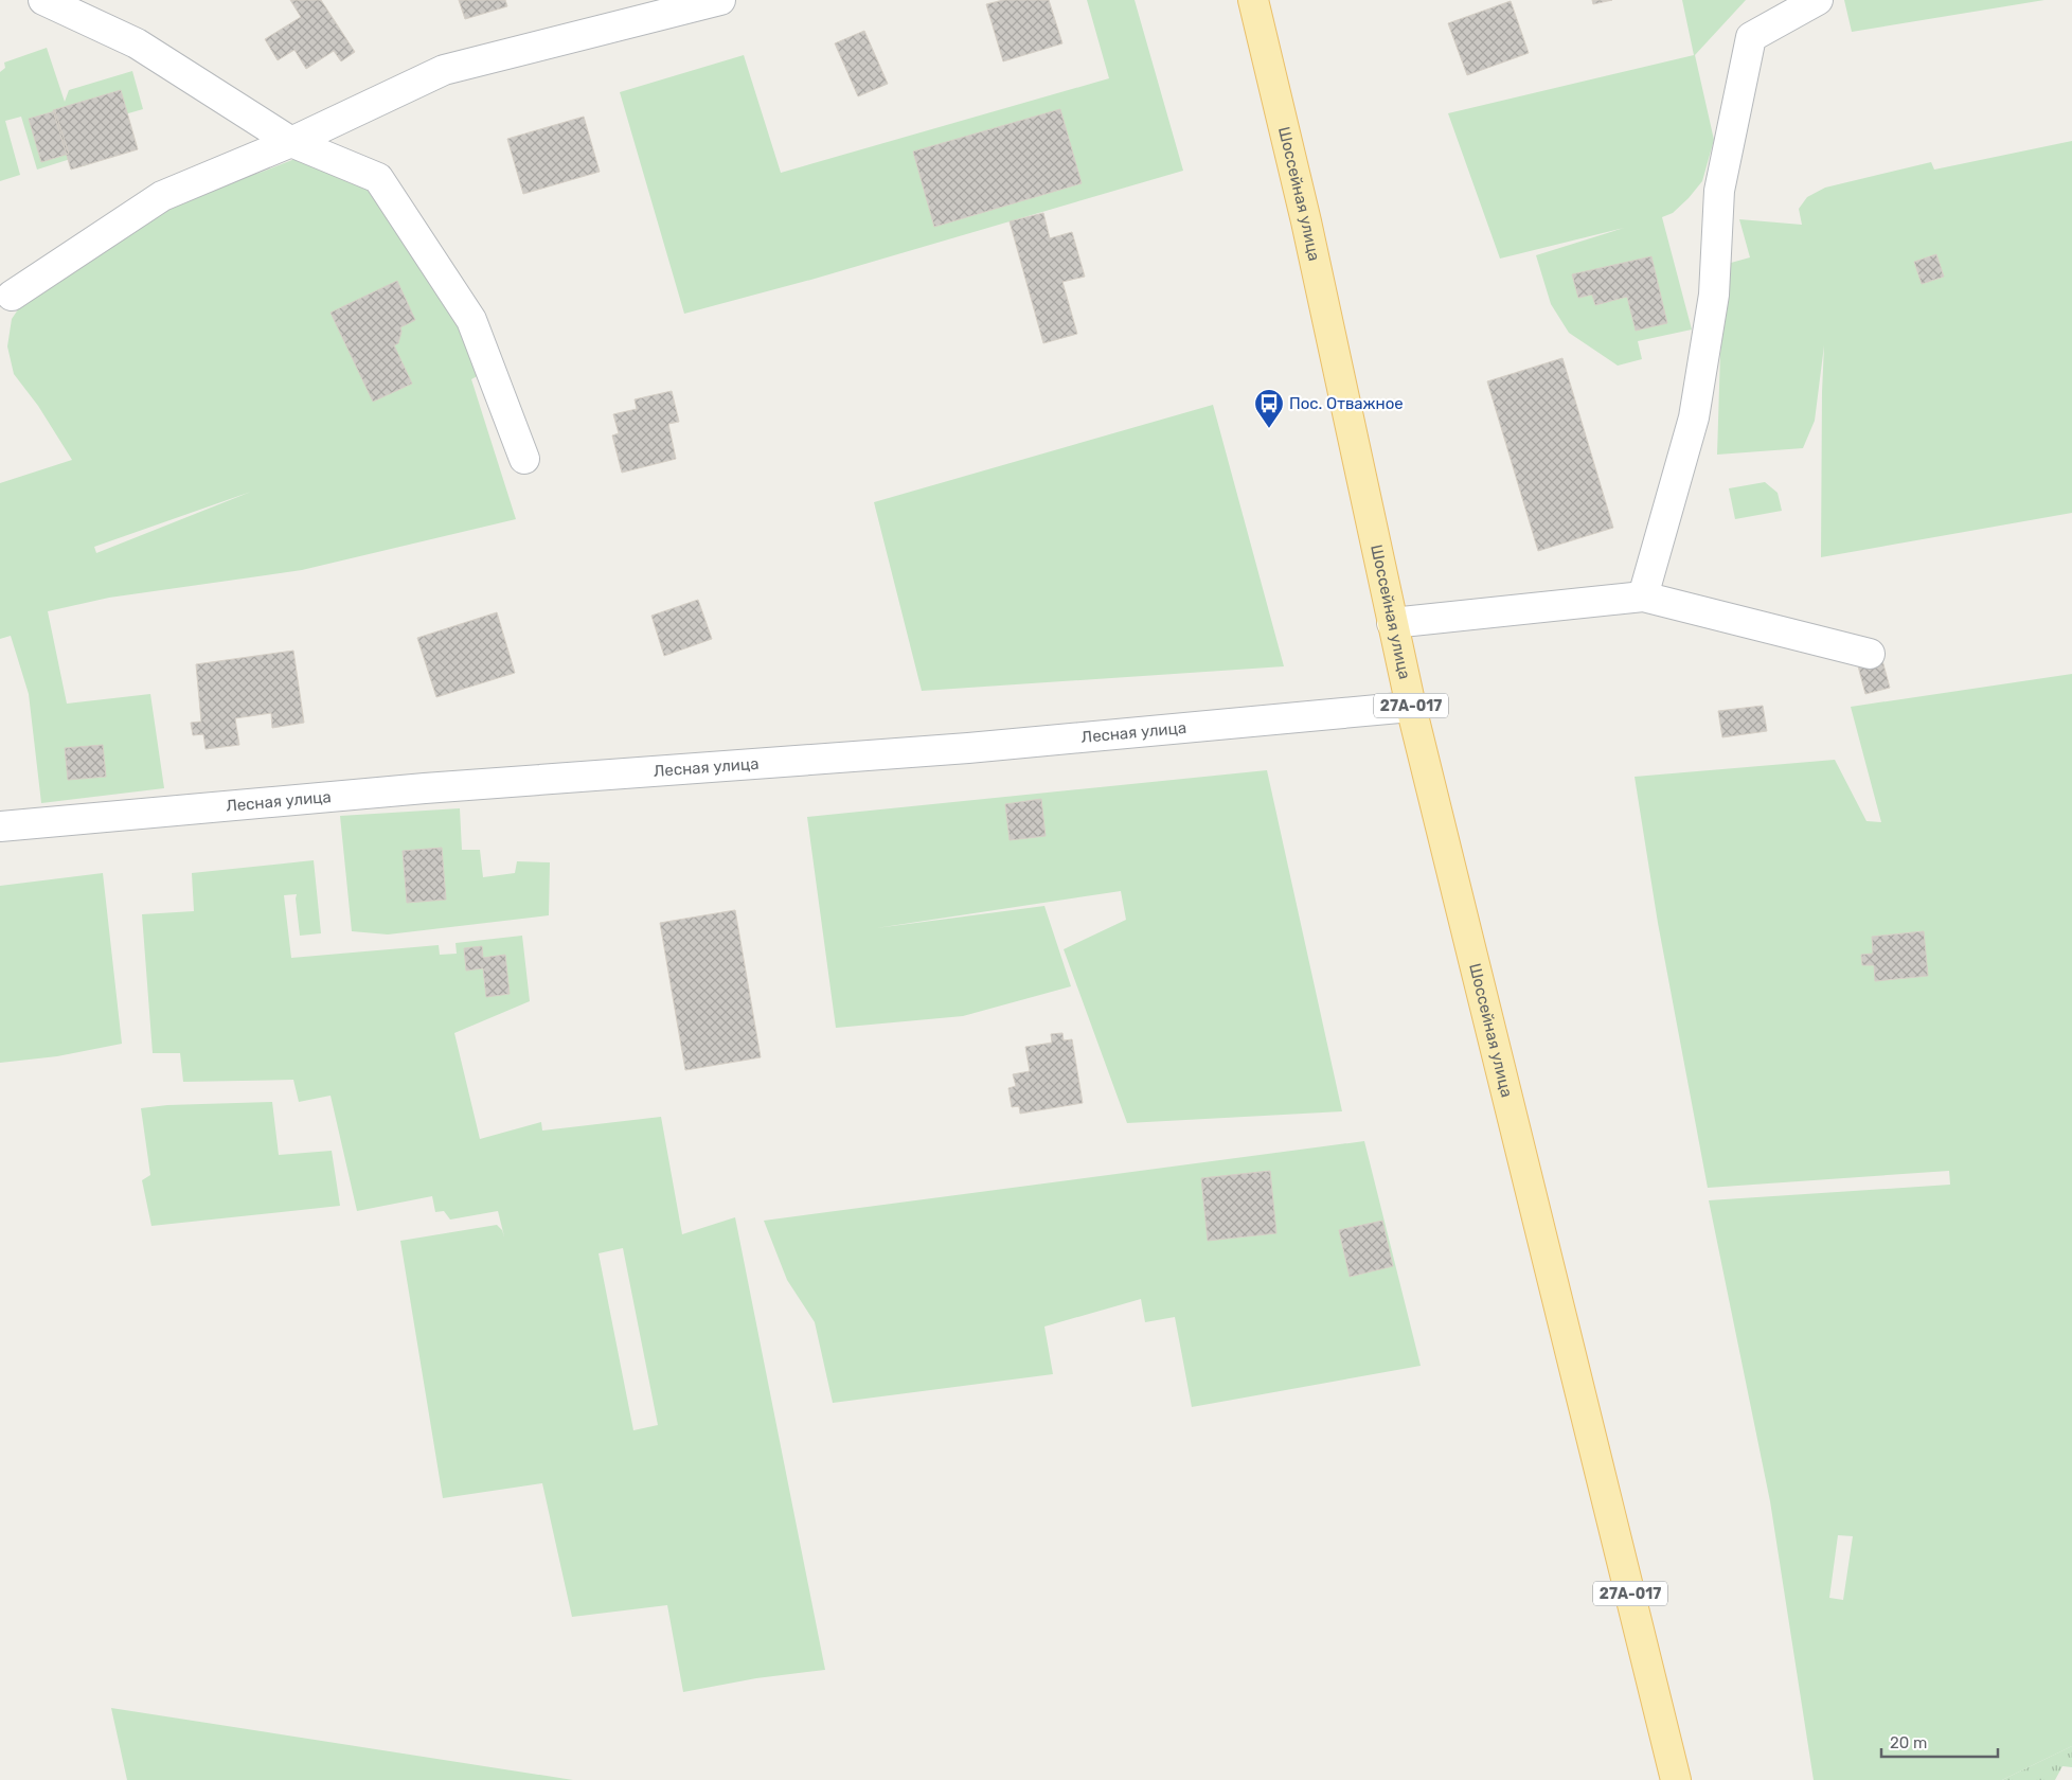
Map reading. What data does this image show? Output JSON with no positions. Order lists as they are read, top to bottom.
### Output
{
  "streets": {
    "main road": ["Шоссейная улица", "27А-017"],
    "street": ["Лесная улица"]
  },
  "crossings": [
    ["Шоссейная улица", "Лесная улица"]
  ],
  "places": {
    "bus stop": ["Пос. Отважное"]
  },
  "scale_bar": "20 m"
}
